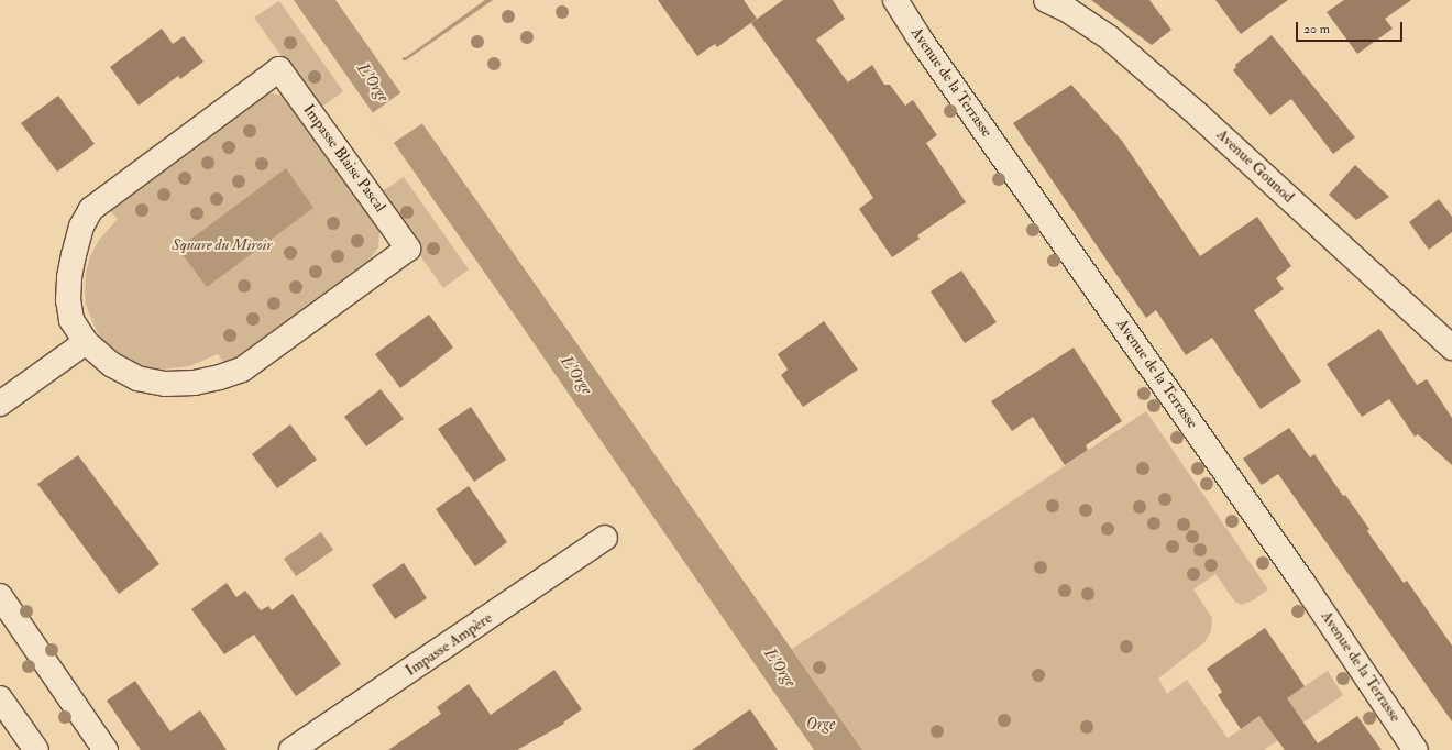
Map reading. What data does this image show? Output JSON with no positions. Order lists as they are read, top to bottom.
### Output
{
  "streets": {
    "street": [
      "Avenue de la Terrasse",
      "Impasse Blaise Pascal",
      "Avenue Gounod",
      "Impasse Ampère"
    ]
  },
  "water": ["L'Orge", "Orge"],
  "parks": ["Square du Miroir"],
  "scale_bar": "20 m"
}
